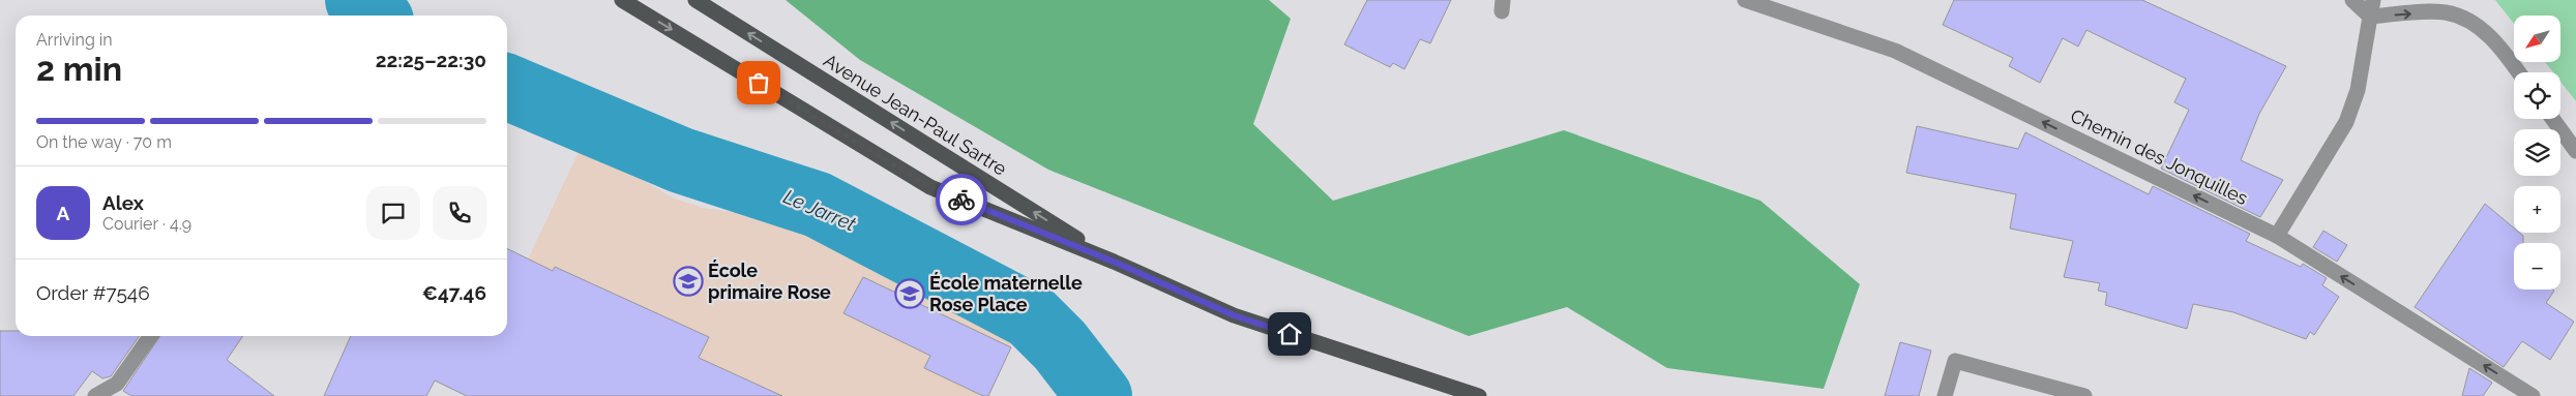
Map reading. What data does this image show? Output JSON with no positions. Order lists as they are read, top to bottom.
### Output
{
  "streets": {
    "main road": ["Avenue Jean-Paul Sartre"],
    "street": ["Chemin des Jonquilles"]
  },
  "one_way": ["Chemin des Jonquilles"],
  "water": ["Le Jarret"],
  "places": {
    "school or university": ["École primaire Rose", "École maternelle Rose Place"]
  },
  "north": "bottom left",
  "page": {
    "map_buttons": ["+", "−"],
    "heading": ["2 min", "Arriving in", "22:25–22:30"],
    "panel": [
      "Alex",
      "Courier · 4.9",
      "Order #7546",
      "€47.46"
    ],
    "bar": "On the way · 70 m",
    "round": "A"
  }
}
